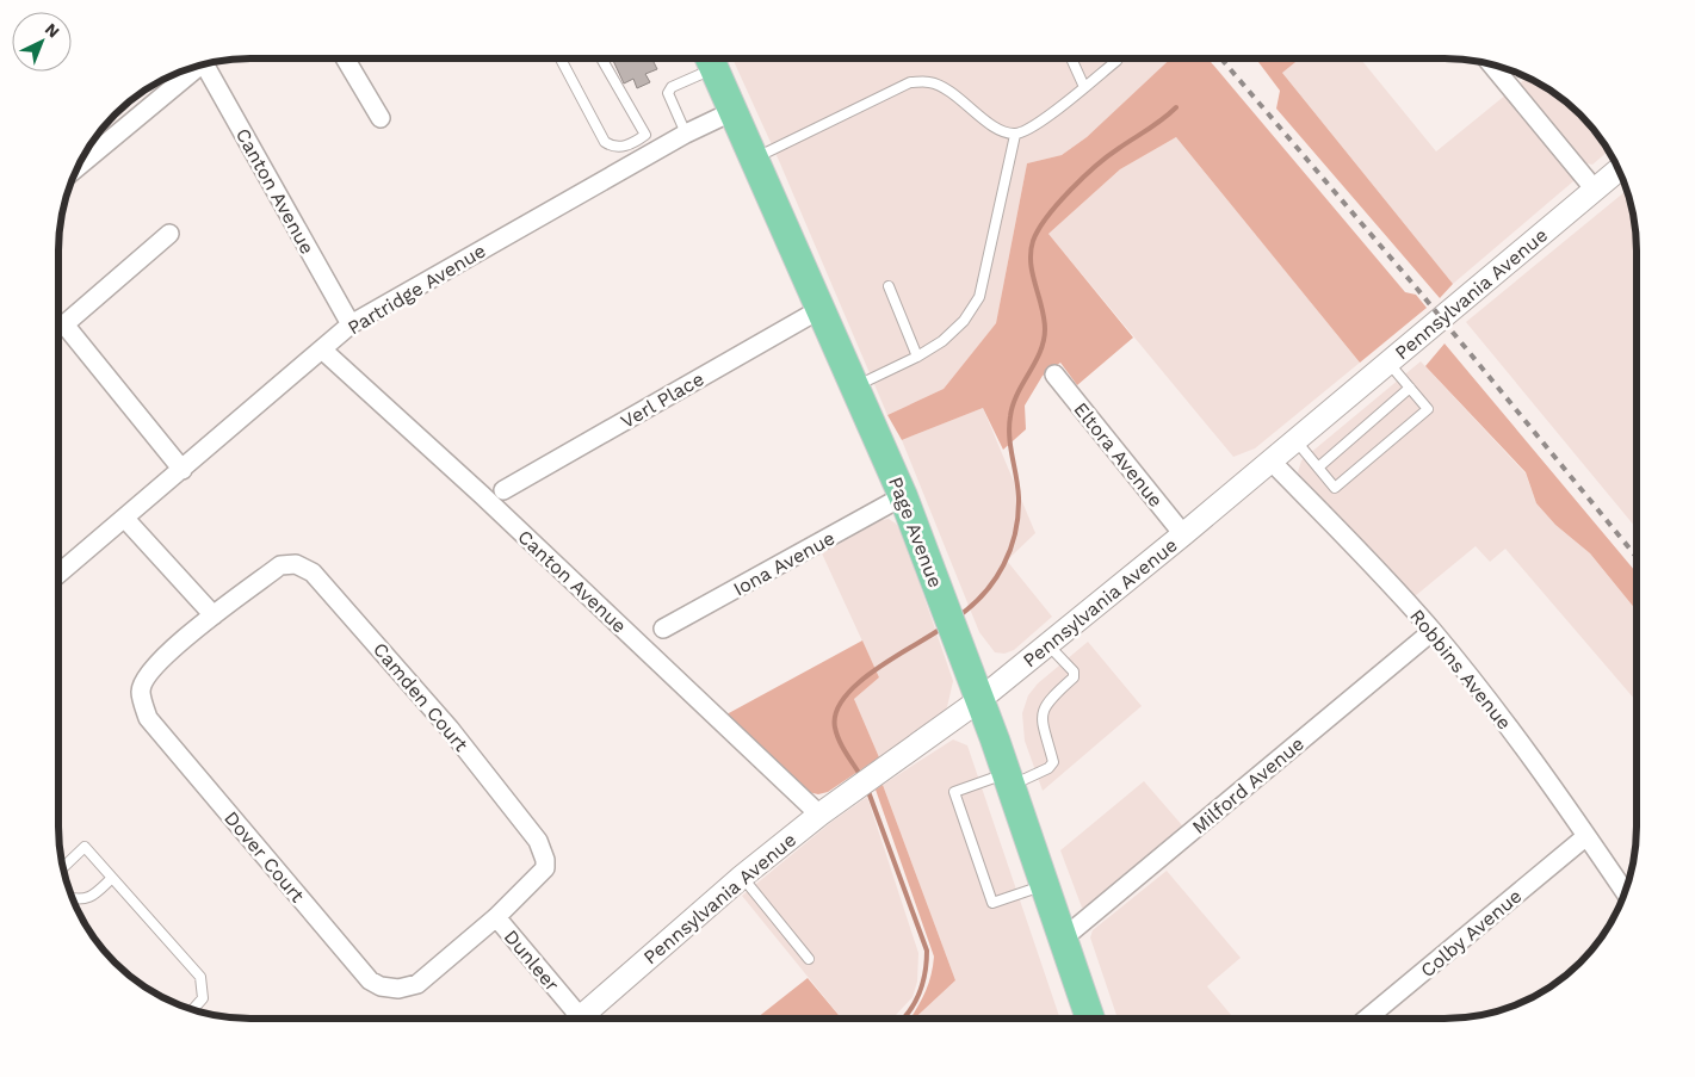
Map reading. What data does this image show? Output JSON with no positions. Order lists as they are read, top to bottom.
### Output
{
  "streets": {
    "main road": ["Page Avenue"],
    "street": [
      "Canton Avenue",
      "Partridge Avenue",
      "Pennsylvania Avenue",
      "Verl Place",
      "Eltora Avenue",
      "Iona Avenue",
      "Robbins Avenue",
      "Camden Court",
      "Milford Avenue",
      "Dover Court",
      "Colby Avenue",
      "Dunleer"
    ]
  },
  "crossings": [
    ["Canton Avenue", "Partridge Avenue"],
    ["Canton Avenue", "Pennsylvania Avenue"],
    ["Partridge Avenue", "Page Avenue"],
    ["Pennsylvania Avenue", "Eltora Avenue"],
    ["Pennsylvania Avenue", "Page Avenue"],
    ["Pennsylvania Avenue", "Robbins Avenue"],
    ["Verl Place", "Page Avenue"],
    ["Page Avenue", "Iona Avenue"],
    ["Page Avenue", "Milford Avenue"],
    ["Robbins Avenue", "Milford Avenue"],
    ["Robbins Avenue", "Colby Avenue"],
    ["Camden Court", "Dover Court"],
    ["Camden Court", "Dunleer"],
    ["Dover Court", "Dunleer"]
  ],
  "north": "top right"
}
